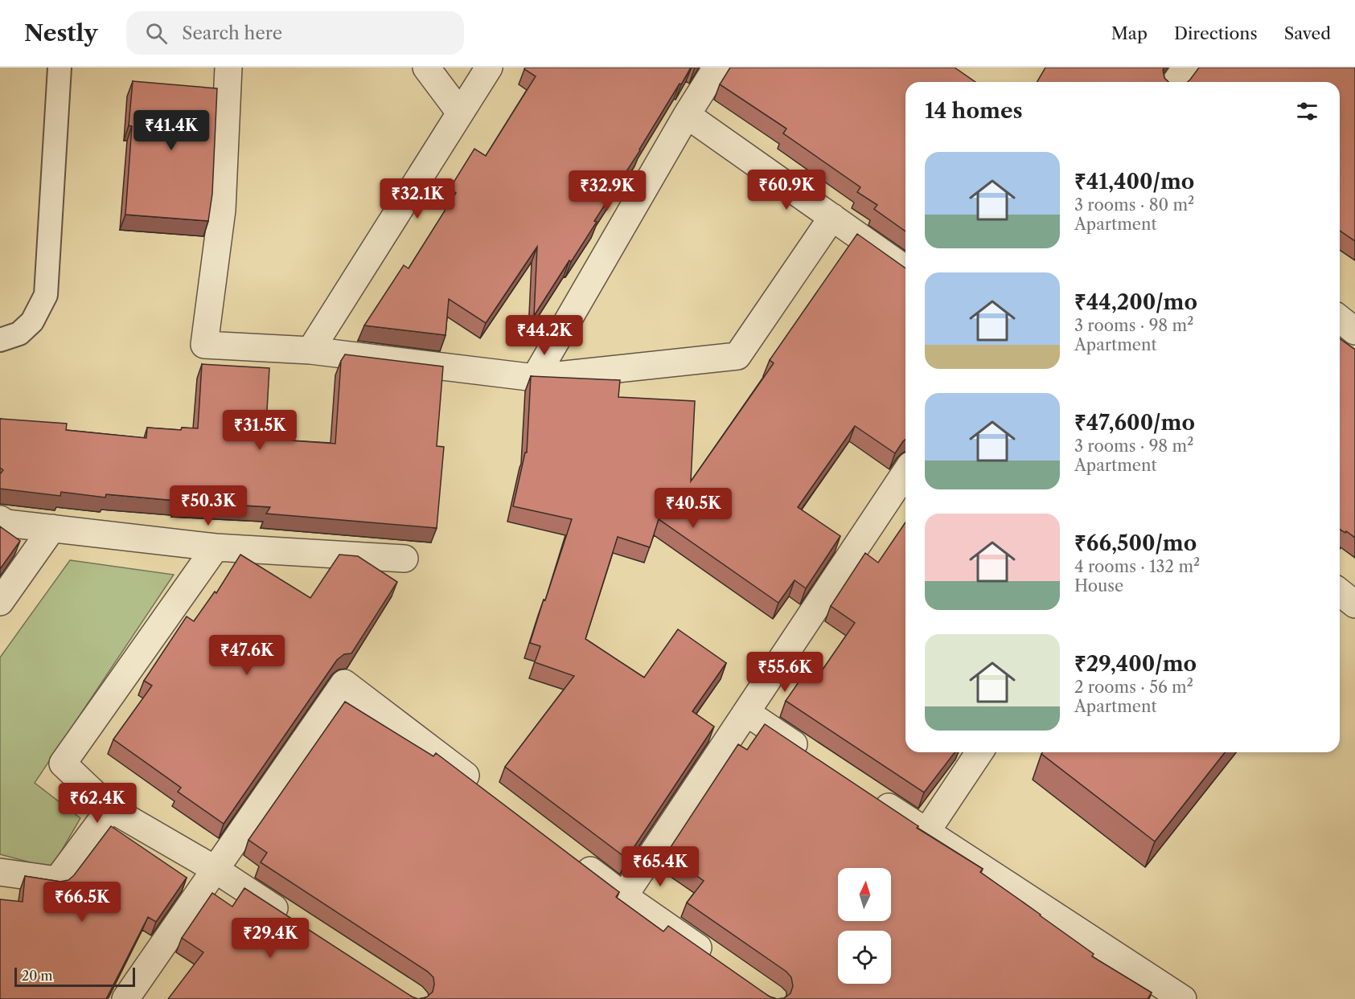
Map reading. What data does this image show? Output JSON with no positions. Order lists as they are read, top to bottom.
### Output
{
  "scale_bar": "20 m",
  "north": "top",
  "page": {
    "header": "Nestly",
    "search": "Search here",
    "nav": ["Map", "Directions", "Saved"],
    "heading": "14 homes",
    "price": [
      "₹41.4K",
      "₹60.9K",
      "₹32.9K",
      "₹32.1K",
      "₹44.2K",
      "₹31.5K",
      "₹50.3K",
      "₹40.5K",
      "₹47.6K",
      "₹55.6K",
      "₹62.4K",
      "₹65.4K",
      "₹66.5K",
      "₹29.4K"
    ],
    "list": [
      {
        "name": "₹41,400/mo",
        "note": "3 rooms · 80 m² · Apartment"
      },
      {
        "name": "₹44,200/mo",
        "note": "3 rooms · 98 m² · Apartment"
      },
      {
        "name": "₹47,600/mo",
        "note": "3 rooms · 98 m² · Apartment"
      },
      {
        "name": "₹66,500/mo",
        "note": "4 rooms · 132 m² · House"
      },
      {
        "name": "₹29,400/mo",
        "note": "2 rooms · 56 m² · Apartment"
      }
    ],
    "scale": "20 m"
  }
}
